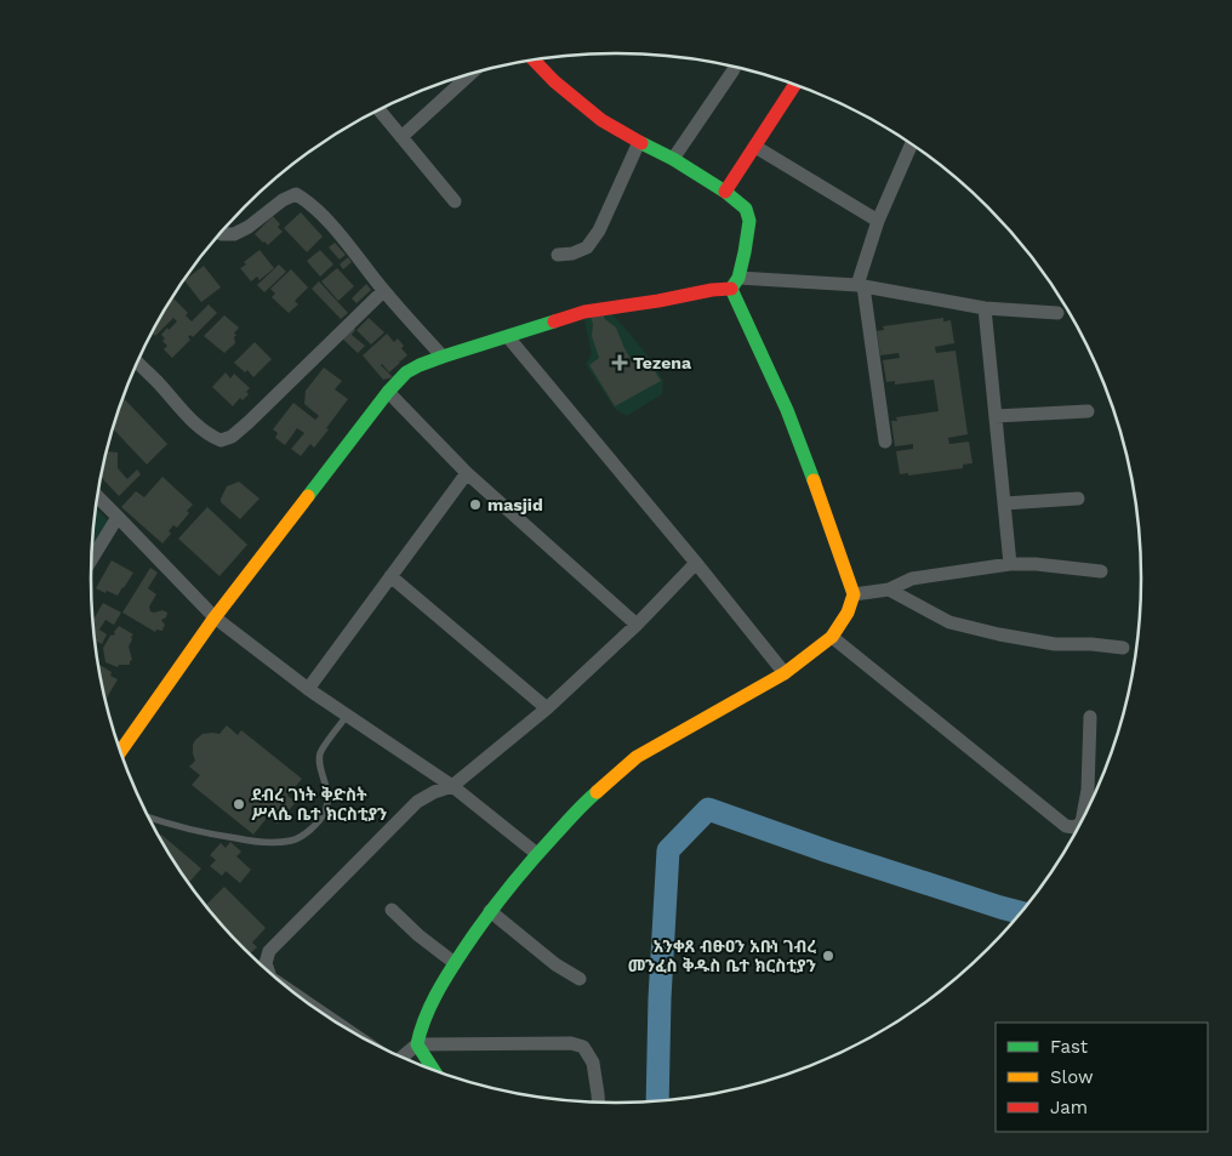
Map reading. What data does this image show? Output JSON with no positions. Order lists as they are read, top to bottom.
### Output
{
  "places": {
    "health": ["Tezena"],
    "other": ["masjid", "ደብረ ገነት ቅድስት ሥላሴ ቤተ ክርስቲያን", "አንቀጸ ብፁዐን አቡነ ገብረ መንፈስ ቅዱስ ቤተ ክርስቲያን"]
  },
  "legend": ["Fast", "Slow", "Jam"]
}
